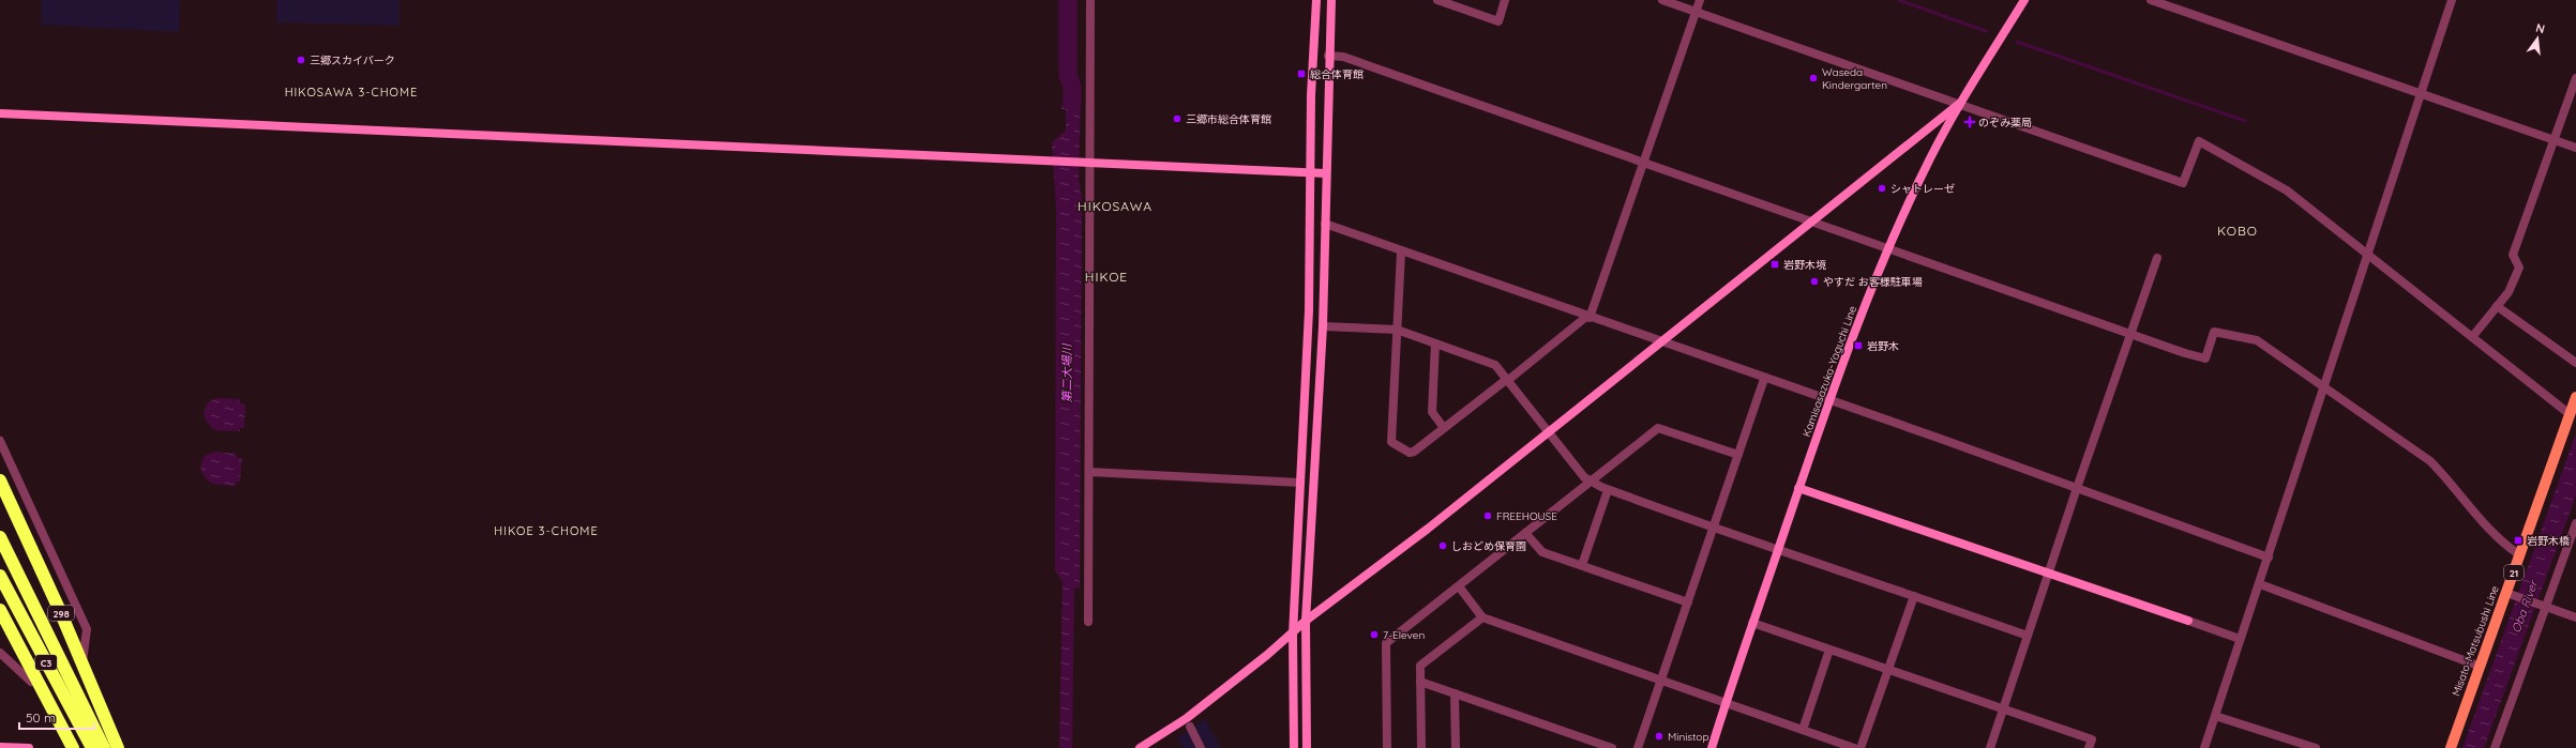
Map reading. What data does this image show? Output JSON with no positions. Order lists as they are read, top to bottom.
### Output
{
  "streets": {
    "highway": ["298", "C3"],
    "main road": ["21", "Misato-Matsubushi Line"],
    "street": ["Kamisasazuka-Yaguchi Line"]
  },
  "districts": [
    "HIKOSAWA 3-CHOME",
    "HIKOSAWA",
    "KOBO",
    "HIKOE",
    "HIKOE 3-CHOME"
  ],
  "water": ["第二大場川", "Oba River"],
  "places": {
    "other": [
      "三郷スカイパーク",
      "Waseda Kindergarten",
      "三郷市総合体育館",
      "シャトレーゼ",
      "やすだ お客様駐車場",
      "FREEHOUSE",
      "しおどめ保育園",
      "7-Eleven",
      "Ministop"
    ],
    "transit": [
      "総合体育館",
      "岩野木境",
      "岩野木",
      "岩野木橋"
    ],
    "health": ["のぞみ薬局"]
  },
  "scale_bar": "50 m",
  "north": "top"
}
